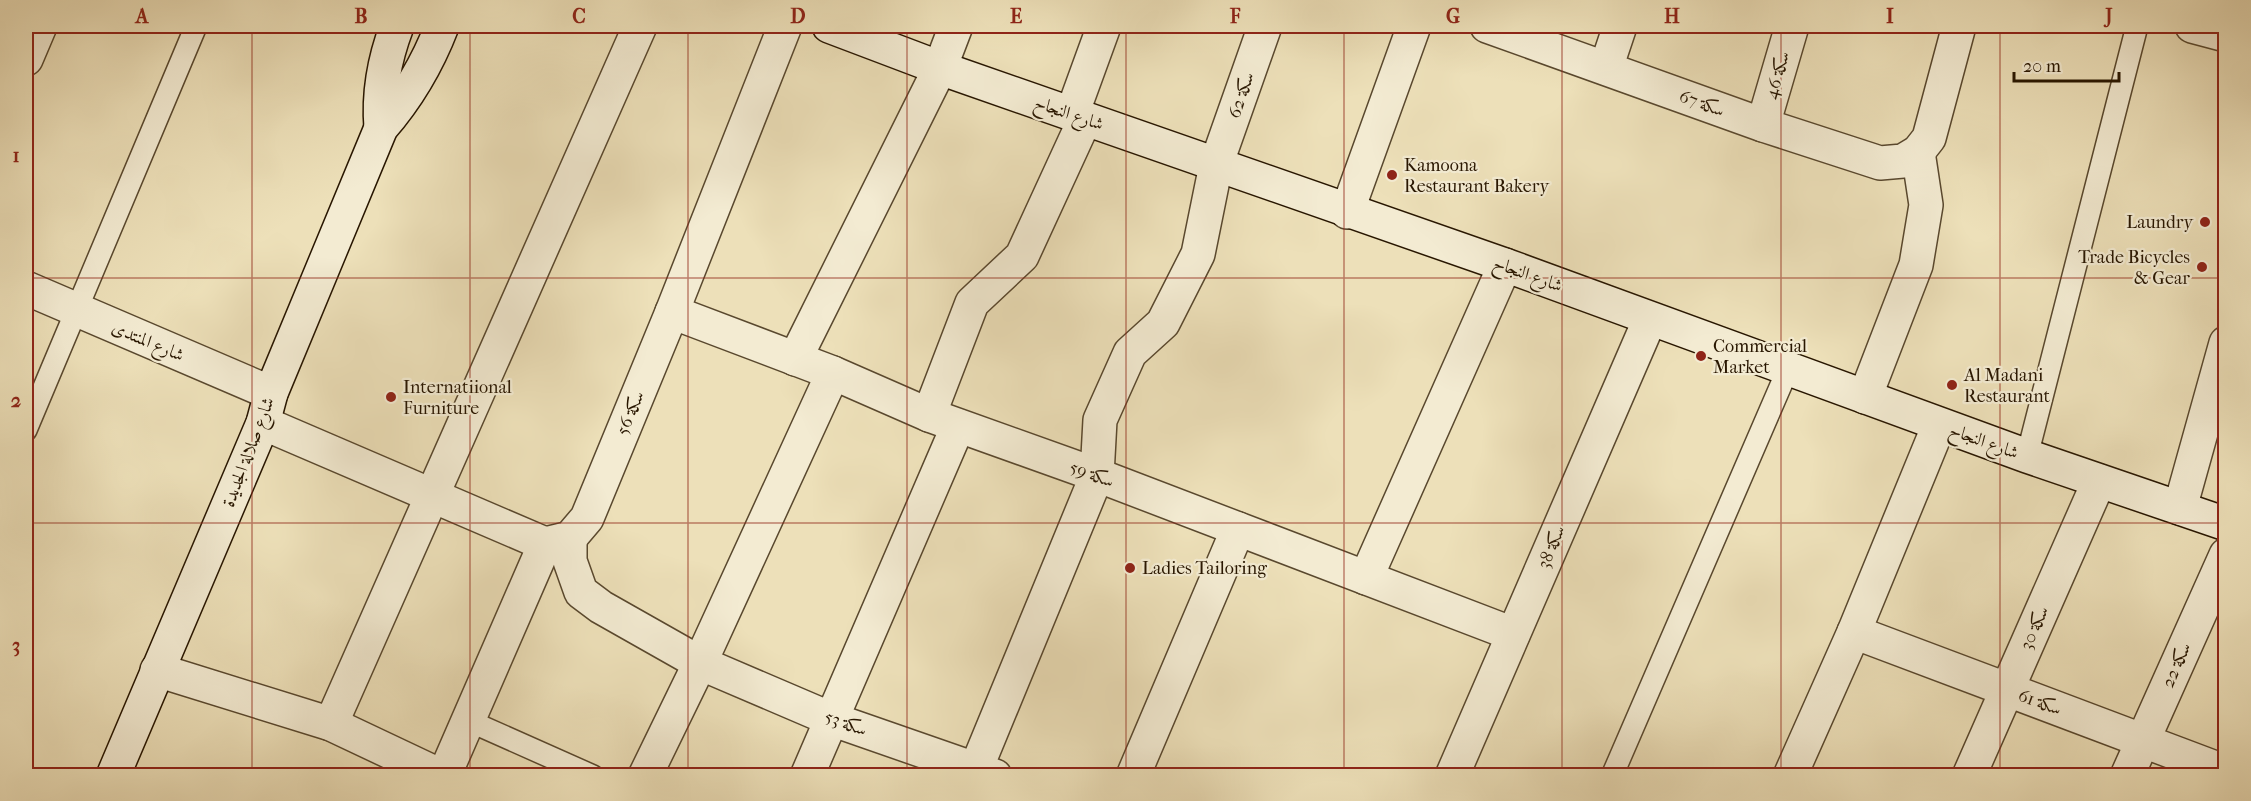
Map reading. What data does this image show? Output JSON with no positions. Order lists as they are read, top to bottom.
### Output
{
  "streets": {
    "street": [
      "سكة 46",
      "سكة 62",
      "سكة 67",
      "شارع النجاح",
      "شارع المنتدى",
      "سكة 56",
      "شارع صلالة الجديدة",
      "سكة 59",
      "سكة 38",
      "سكة 30",
      "سكة 22",
      "سكة 61",
      "سكة 53"
    ]
  },
  "crossings": [
    ["سكة 46", "سكة 67"],
    ["سكة 62", "شارع النجاح"],
    ["سكة 62", "سكة 59"],
    ["سكة 62", "سكة 53"],
    ["شارع النجاح", "سكة 38"],
    ["شارع النجاح", "سكة 30"],
    ["شارع المنتدى", "سكة 56"],
    ["شارع المنتدى", "شارع صلالة الجديدة"],
    ["شارع المنتدى", "سكة 53"],
    ["سكة 56", "سكة 59"],
    ["سكة 56", "سكة 53"],
    ["سكة 59", "سكة 38"],
    ["سكة 30", "سكة 61"],
    ["سكة 22", "سكة 61"]
  ],
  "places": [
    "Kamoona Restaurant Bakery",
    "Laundry",
    "Trade Bicycles & Gear",
    "Commercial Market",
    "Al Madani Restaurant",
    "Internatiional Furniture",
    "Ladies Tailoring"
  ],
  "scale_bar": "20 m",
  "grid": {
    "columns": [
      "A",
      "B",
      "C",
      "D",
      "E",
      "F",
      "G",
      "H",
      "I",
      "J"
    ],
    "rows": ["1", "2", "3"]
  }
}
